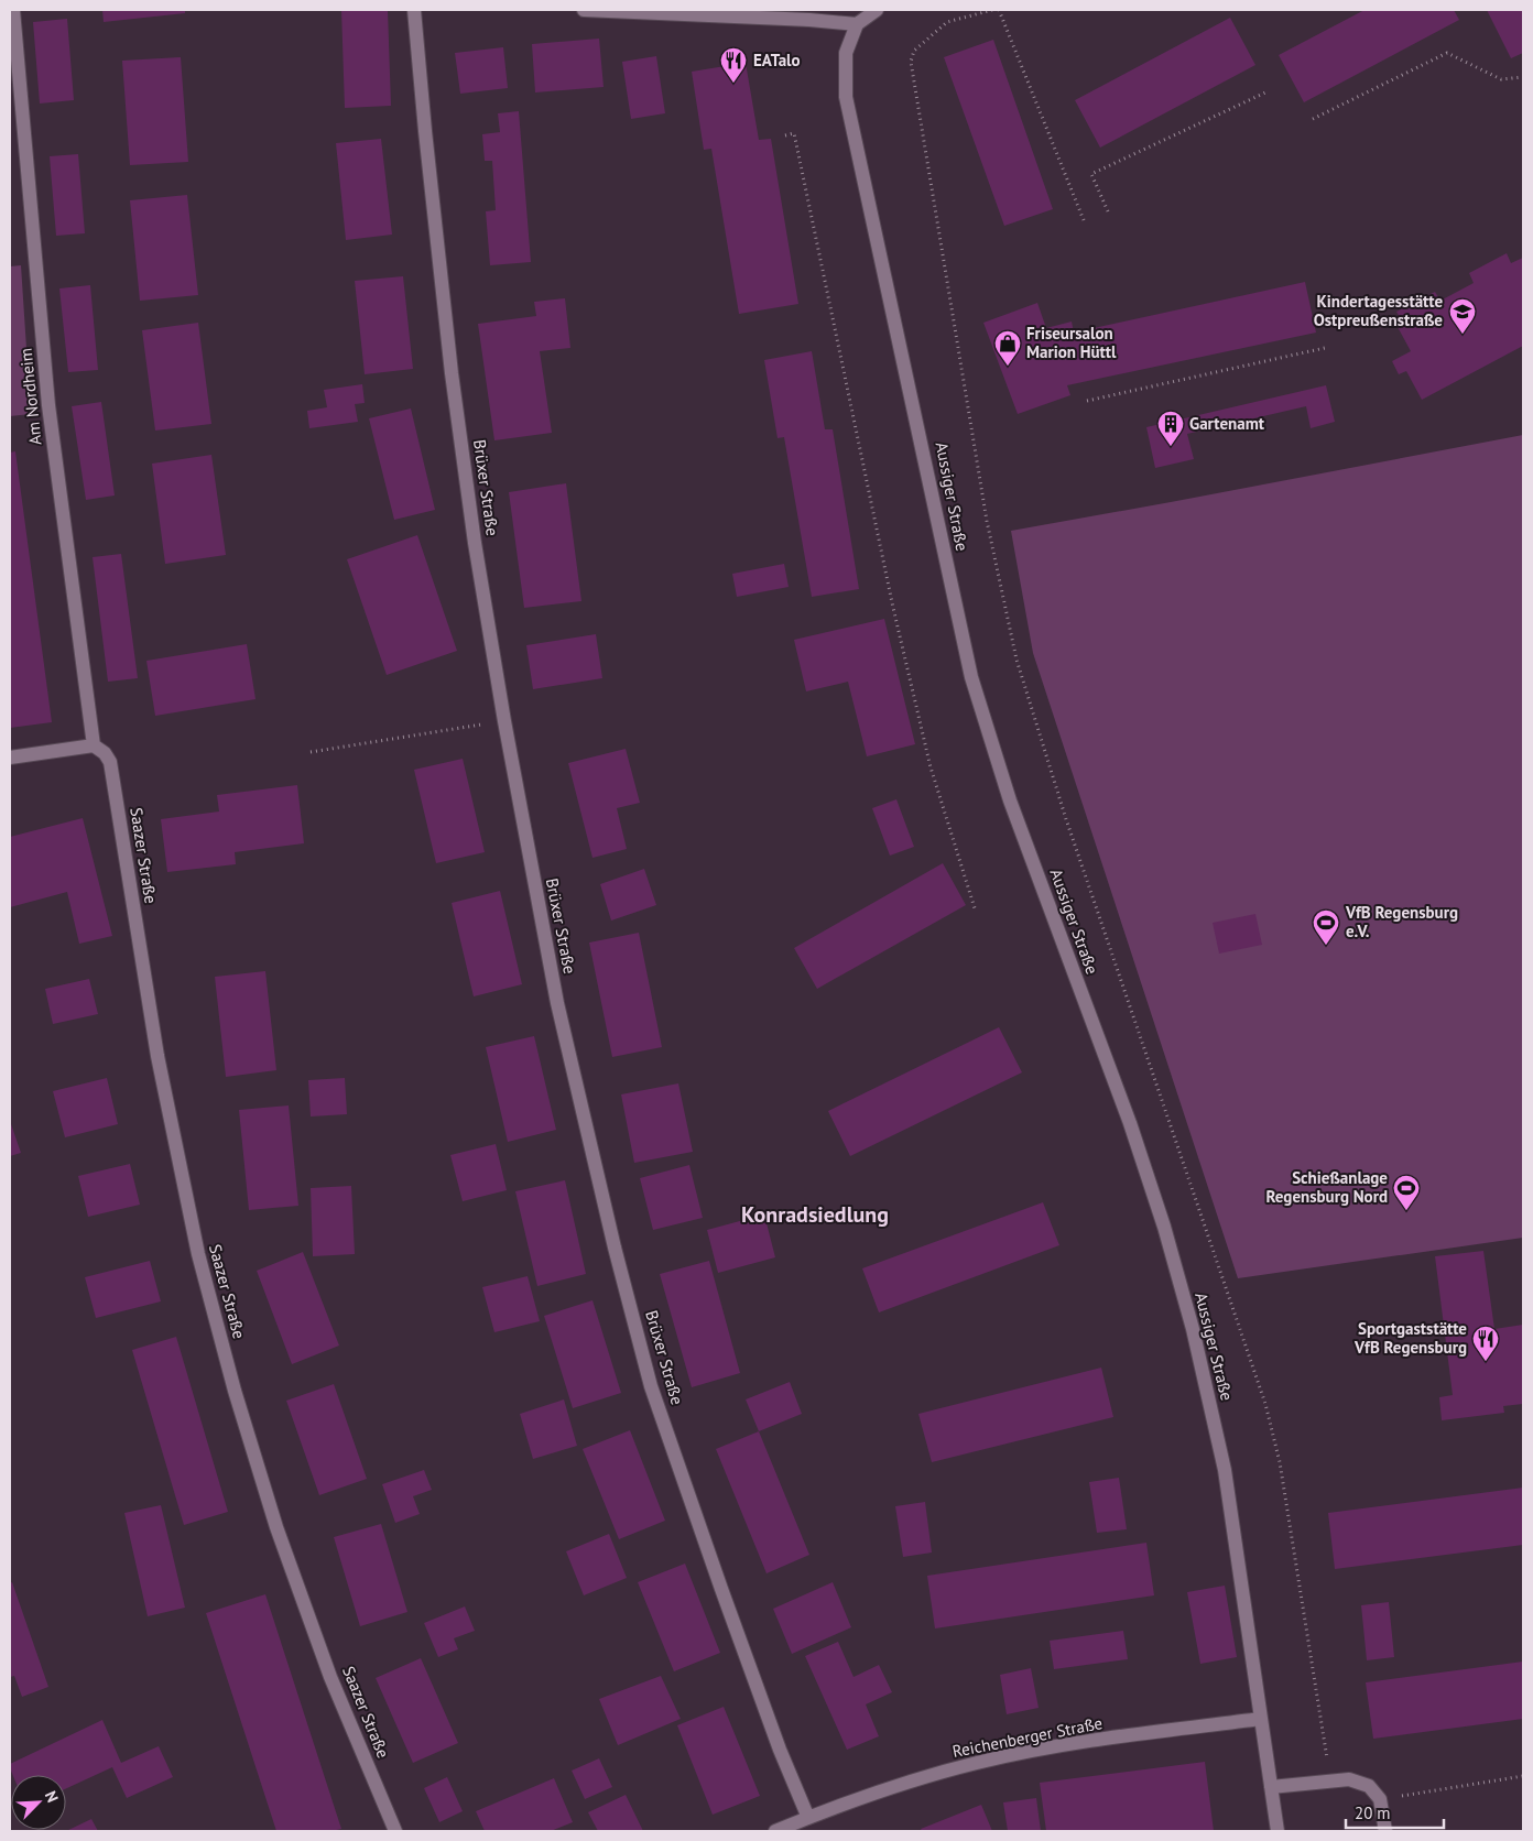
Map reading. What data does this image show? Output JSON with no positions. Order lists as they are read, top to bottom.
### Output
{
  "streets": {
    "street": [
      "Am Nordheim",
      "Brüxer Straße",
      "Aussiger Straße",
      "Saazer Straße",
      "Reichenberger Straße"
    ]
  },
  "crossings": [
    ["Am Nordheim", "Saazer Straße"],
    ["Brüxer Straße", "Reichenberger Straße"],
    ["Aussiger Straße", "Reichenberger Straße"]
  ],
  "districts": ["Konradsiedlung"],
  "places": {
    "restaurant": ["EATalo", "Sportgaststätte VfB Regensburg"],
    "school or university": ["Kindertagesstätte Ostpreußenstraße"],
    "shop": ["Friseursalon Marion Hüttl"],
    "building": ["Gartenamt"],
    "sports": ["VfB Regensburg e.V.", "Schießanlage Regensburg Nord"]
  },
  "scale_bar": "20 m",
  "north": "top right"
}
